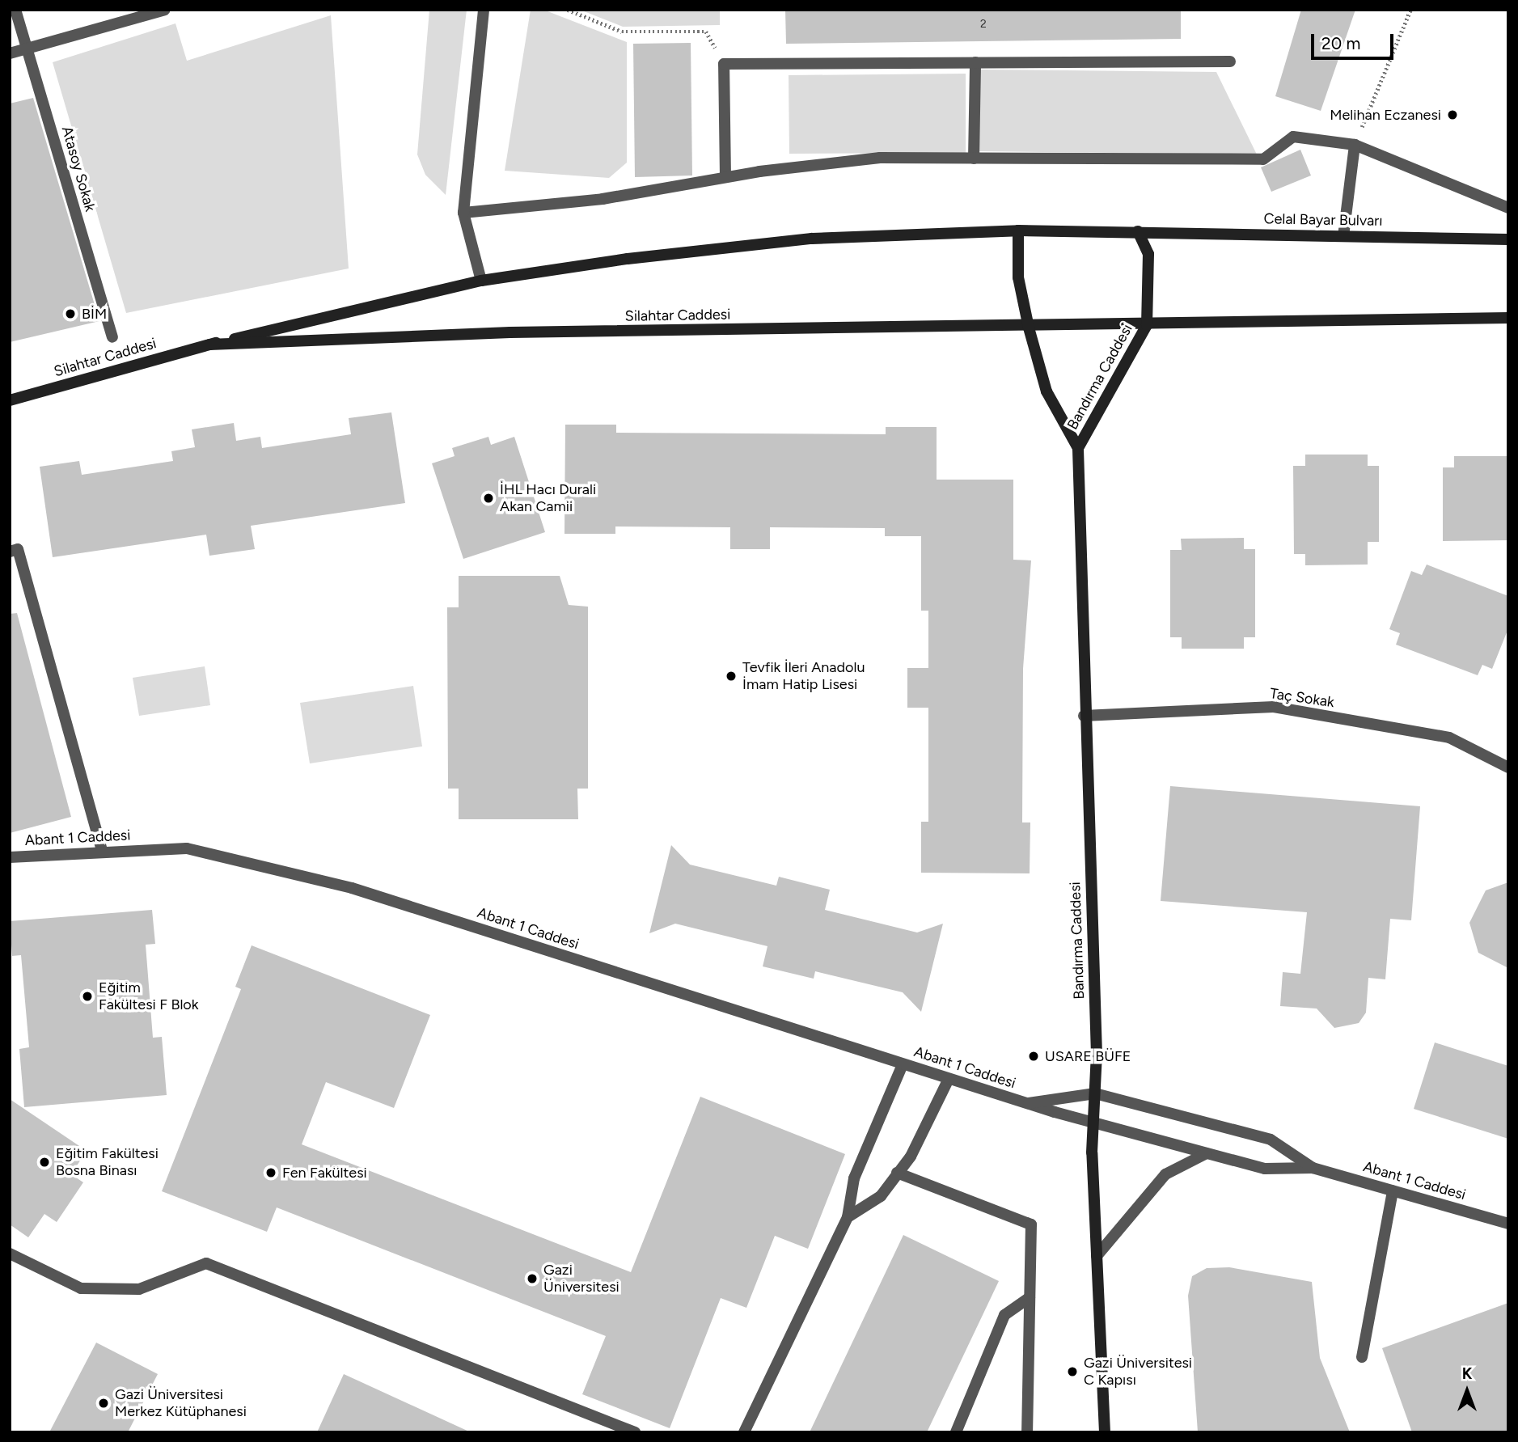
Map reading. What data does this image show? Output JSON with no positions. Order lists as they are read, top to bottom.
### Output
{
  "streets": {
    "main road": ["Celal Bayar Bulvarı", "Silahtar Caddesi", "Bandırma Caddesi"],
    "street": ["Atasoy Sokak", "Taç Sokak", "Abant 1 Caddesi"]
  },
  "crossings": [
    ["Celal Bayar Bulvarı", "Bandırma Caddesi"],
    ["Silahtar Caddesi", "Bandırma Caddesi"],
    ["Bandırma Caddesi", "Taç Sokak"],
    ["Bandırma Caddesi", "Abant 1 Caddesi"]
  ],
  "places": [
    "Melihan Eczanesi",
    "BİM",
    "İHL Hacı Durali Akan Camii",
    "Tevfik İleri Anadolu İmam Hatip Lisesi",
    "Eğitim Fakültesi F Blok",
    "USARE BÜFE",
    "Eğitim Fakültesi Bosna Binası",
    "Fen Fakültesi",
    "Gazi Üniversitesi",
    "Gazi Üniversitesi C Kapısı",
    "Gazi Üniversitesi Merkez Kütüphanesi"
  ],
  "house_numbers": ["2"],
  "scale_bar": "20 m",
  "north": "top"
}
